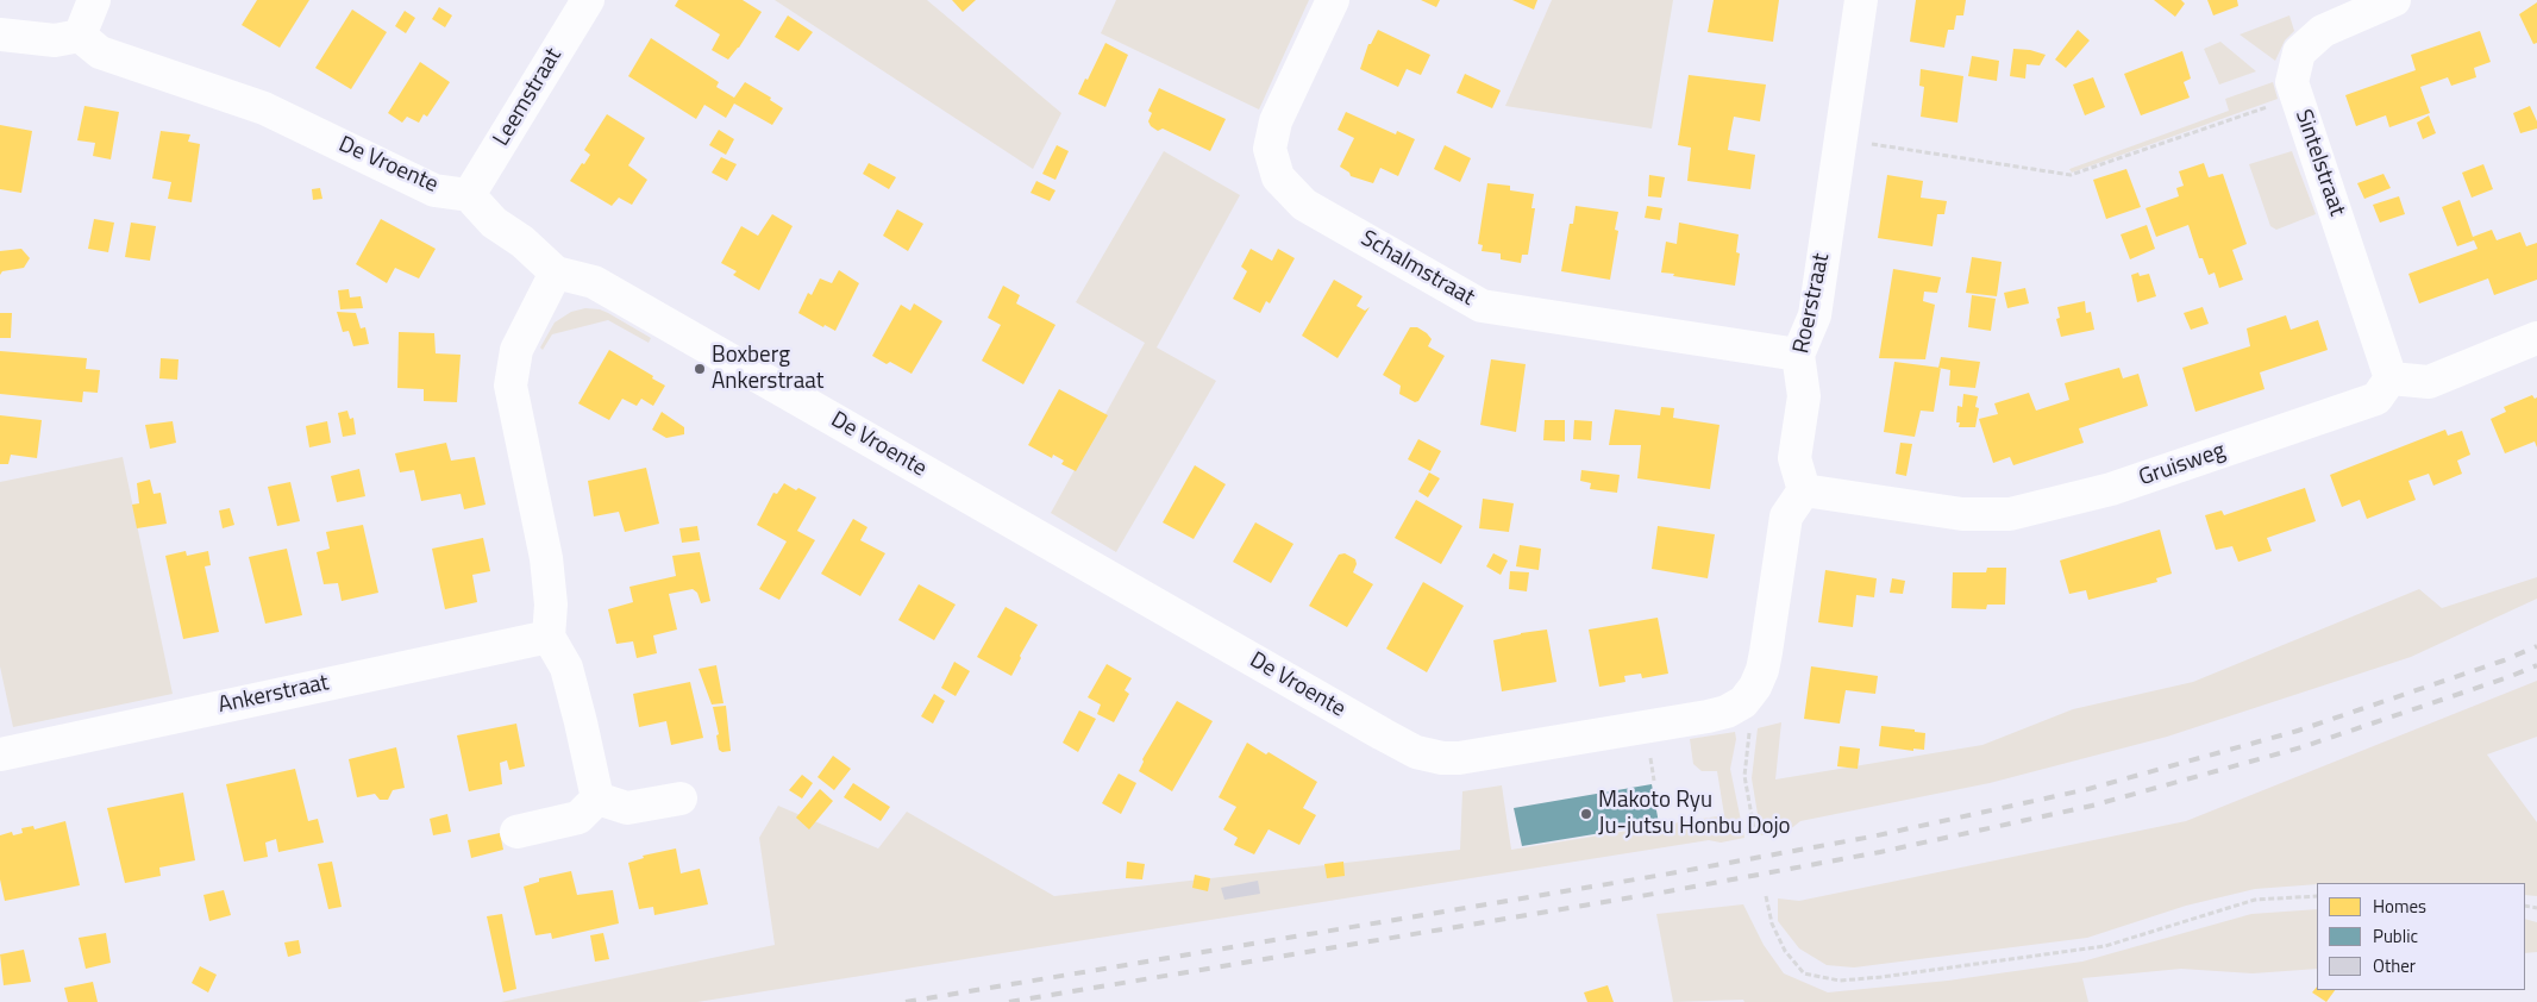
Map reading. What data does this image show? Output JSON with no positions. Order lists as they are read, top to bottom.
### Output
{
  "streets": {
    "street": [
      "Leemstraat",
      "Sintelstraat",
      "De Vroente",
      "Schalmstraat",
      "Roerstraat",
      "Gruisweg",
      "Ankerstraat"
    ]
  },
  "crossings": [
    ["Leemstraat", "De Vroente"],
    ["Sintelstraat", "Gruisweg"],
    ["Schalmstraat", "Roerstraat"],
    ["Roerstraat", "Gruisweg"]
  ],
  "places": ["Boxberg Ankerstraat", "Makoto Ryu Ju-jutsu Honbu Dojo"],
  "legend": ["Homes", "Public", "Other"]
}
